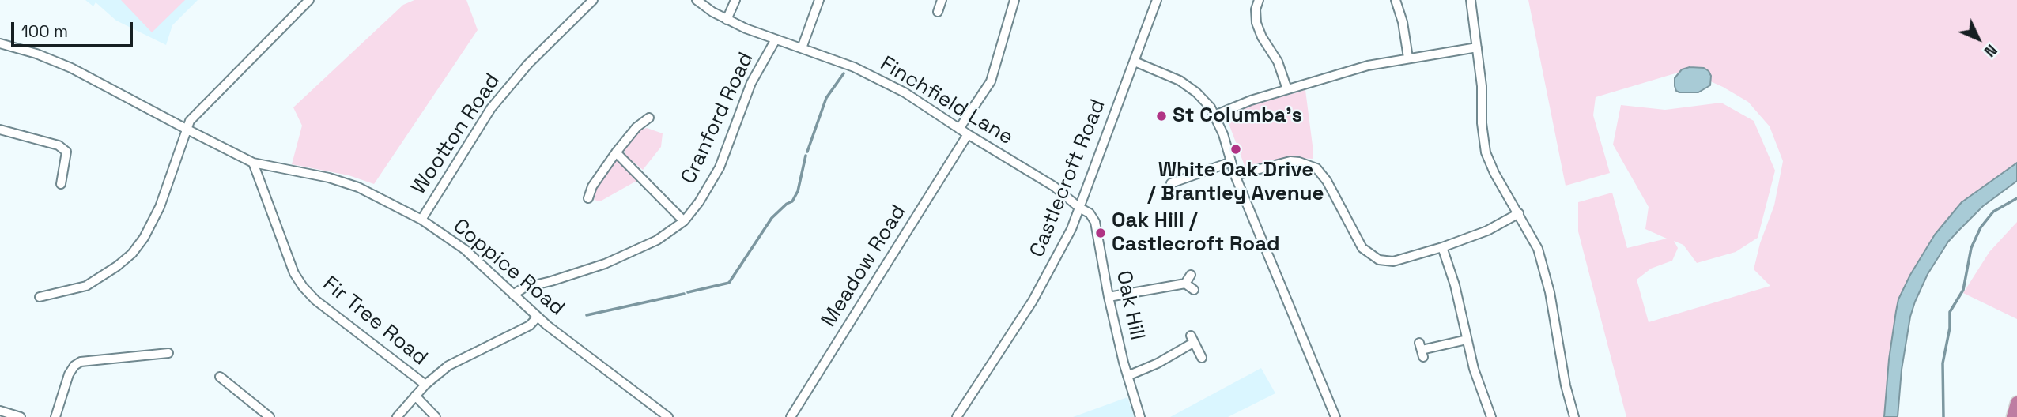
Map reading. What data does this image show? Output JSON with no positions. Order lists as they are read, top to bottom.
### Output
{
  "streets": {
    "street": [
      "Finchfield Lane",
      "Cranford Road",
      "Wootton Road",
      "Castlecroft Road",
      "Meadow Road",
      "Coppice Road",
      "Oak Hill",
      "Fir Tree Road"
    ]
  },
  "crossings": [
    ["Finchfield Lane", "Cranford Road"],
    ["Finchfield Lane", "Castlecroft Road"],
    ["Finchfield Lane", "Meadow Road"],
    ["Finchfield Lane", "Oak Hill"],
    ["Cranford Road", "Coppice Road"],
    ["Wootton Road", "Coppice Road"],
    ["Castlecroft Road", "Oak Hill"],
    ["Coppice Road", "Fir Tree Road"]
  ],
  "places": ["St Columba's", "White Oak Drive / Brantley Avenue", "Oak Hill / Castlecroft Road"],
  "scale_bar": "100 m",
  "north": "bottom right"
}
